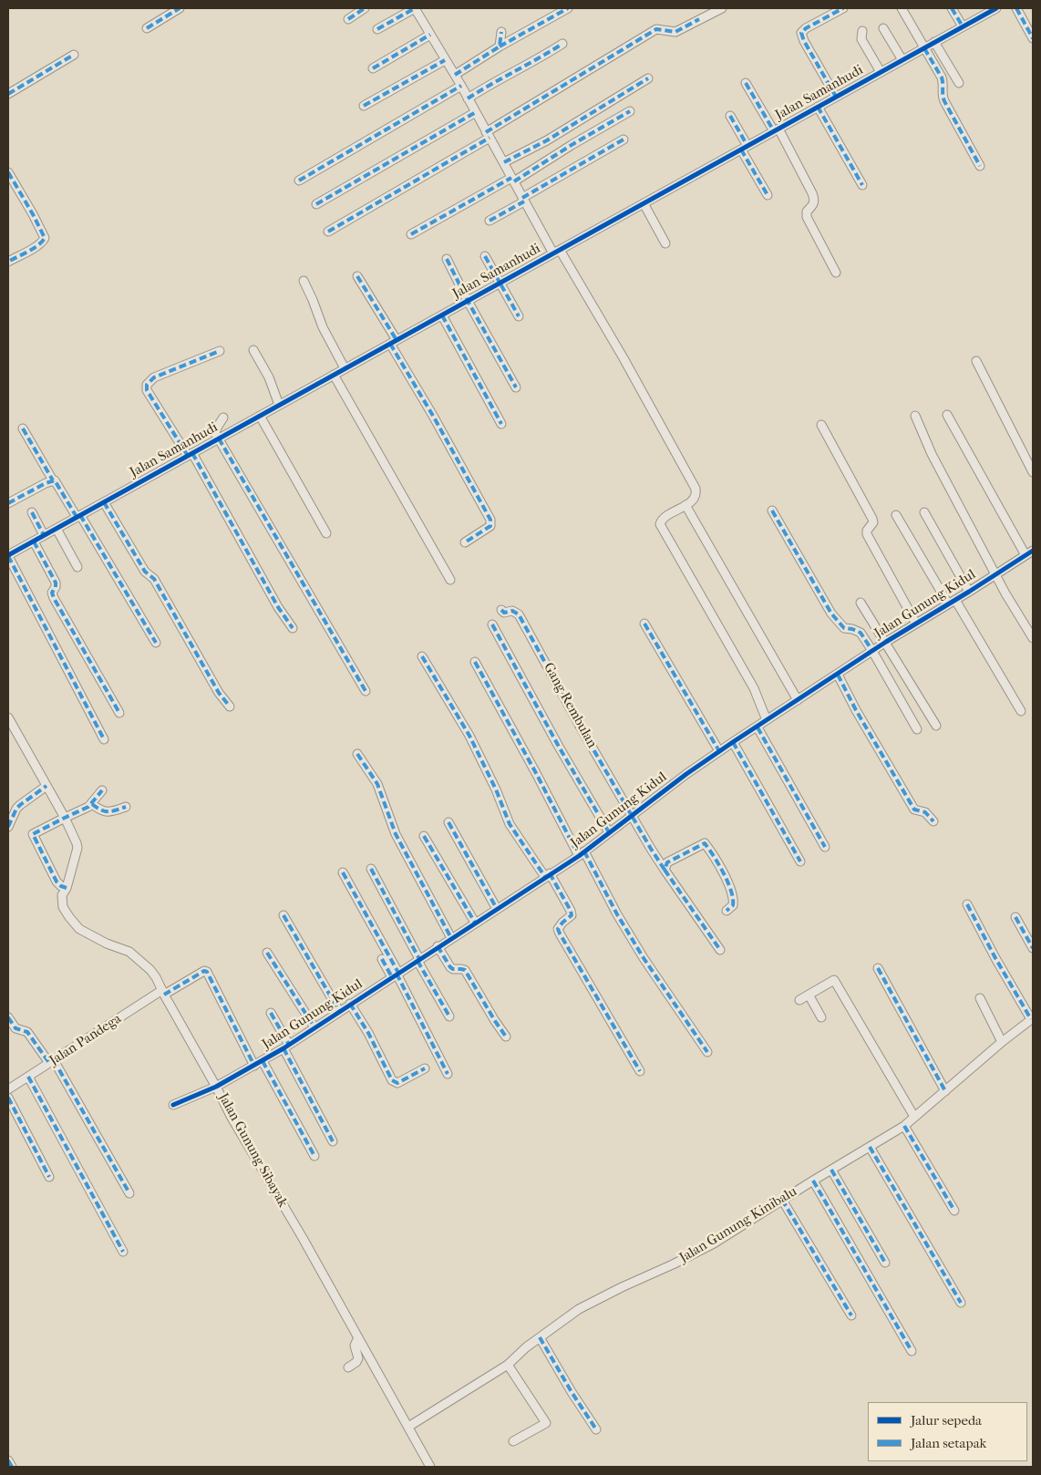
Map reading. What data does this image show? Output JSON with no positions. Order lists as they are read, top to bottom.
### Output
{
  "streets": {
    "street": [
      "Jalan Samanhudi",
      "Jalan Gunung Kidul",
      "Gang Rembulan",
      "Jalan Pandega",
      "Jalan Gunung Sibayak",
      "Jalan Gunung Kinibalu"
    ]
  },
  "crossings": [
    ["Jalan Gunung Kidul", "Gang Rembulan"],
    ["Jalan Gunung Kidul", "Jalan Pandega"],
    ["Jalan Gunung Kidul", "Jalan Gunung Sibayak"],
    ["Jalan Pandega", "Jalan Gunung Sibayak"],
    ["Jalan Gunung Sibayak", "Jalan Gunung Kinibalu"]
  ],
  "legend": ["Jalur sepeda", "Jalan setapak"]
}
